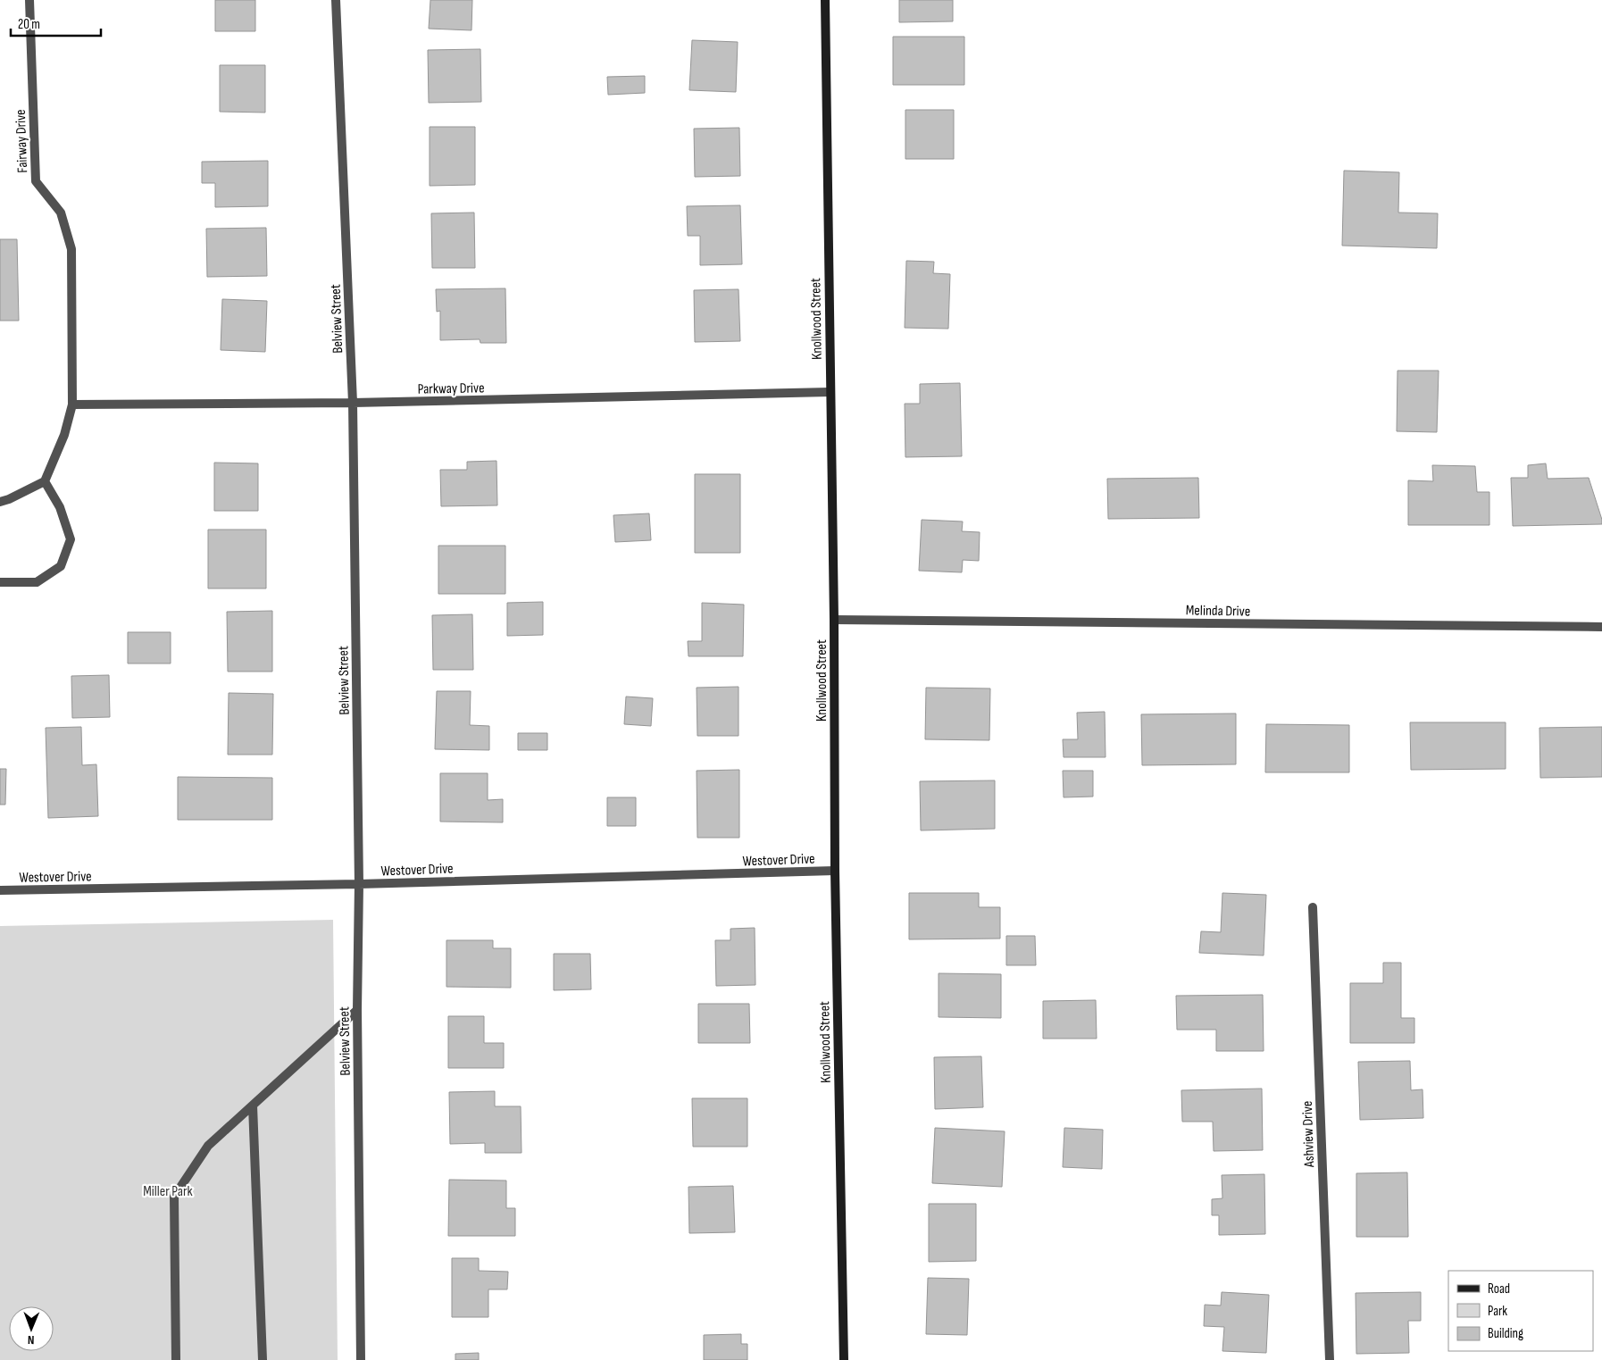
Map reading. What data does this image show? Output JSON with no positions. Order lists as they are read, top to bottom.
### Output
{
  "streets": {
    "main road": ["Knollwood Street"],
    "street": [
      "Fairway Drive",
      "Belview Street",
      "Parkway Drive",
      "Melinda Drive",
      "Westover Drive",
      "Ashview Drive"
    ]
  },
  "crossings": [
    ["Fairway Drive", "Parkway Drive"],
    ["Belview Street", "Parkway Drive"],
    ["Belview Street", "Westover Drive"],
    ["Knollwood Street", "Parkway Drive"],
    ["Knollwood Street", "Melinda Drive"],
    ["Knollwood Street", "Westover Drive"]
  ],
  "parks": ["Miller Park"],
  "legend": ["Road", "Park", "Building"],
  "scale_bar": "20 m",
  "north": "bottom"
}
